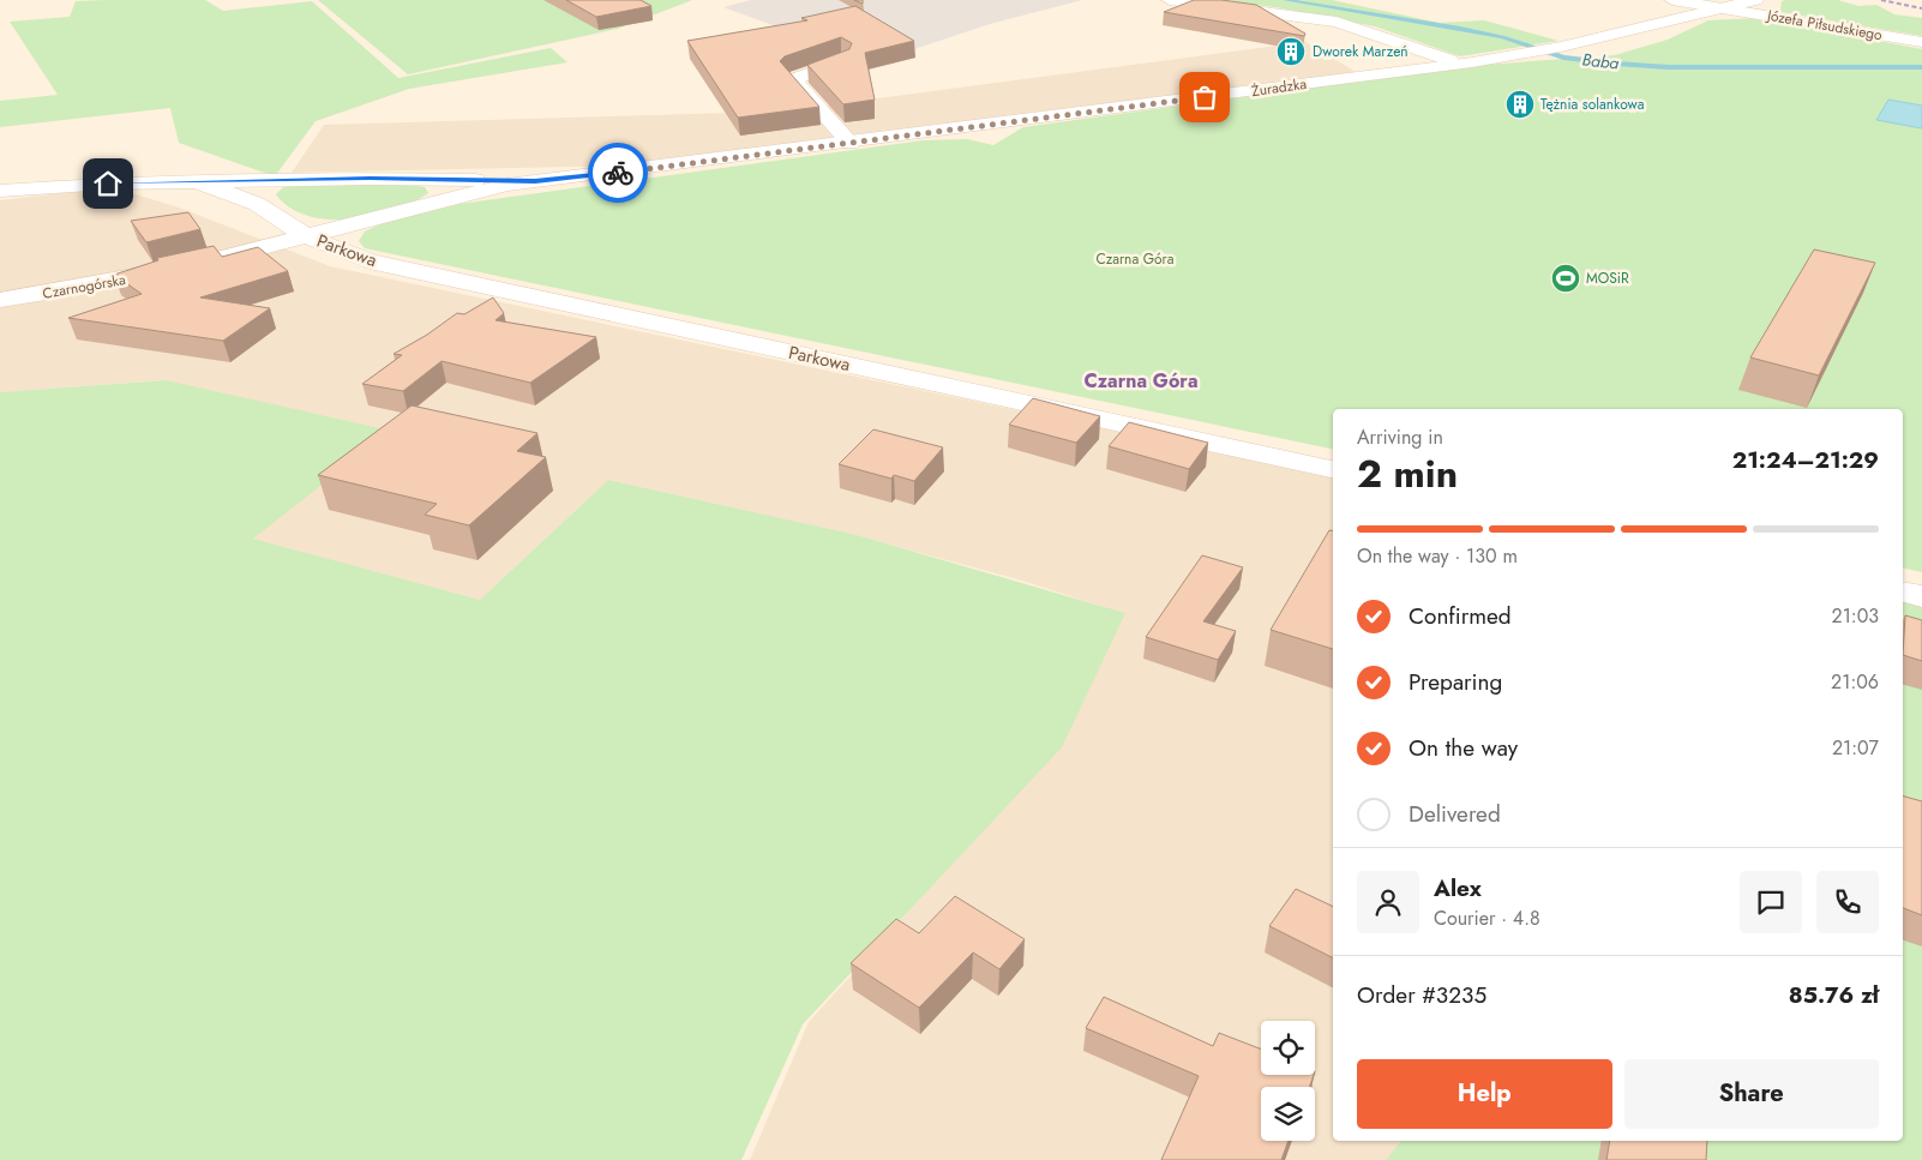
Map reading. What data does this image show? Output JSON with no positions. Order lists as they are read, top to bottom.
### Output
{
  "streets": {
    "street": [
      "Józefa Piłsudskiego",
      "Żuradzka",
      "Parkowa",
      "Czarnogórska"
    ]
  },
  "crossings": [
    ["Józefa Piłsudskiego", "Żuradzka"],
    ["Żuradzka", "Czarnogórska"],
    ["Parkowa", "Czarnogórska"]
  ],
  "districts": ["Czarna Góra"],
  "water": ["Baba"],
  "parks": ["Czarna Góra"],
  "places": {
    "building": ["Dworek Marzeń", "Tężnia solankowa"],
    "sports": ["MOSiR"]
  },
  "page": {
    "heading": ["2 min", "Arriving in", "21:24–21:29"],
    "panel": [
      "Alex",
      "Courier · 4.8",
      "Order #3235",
      "85.76 zł"
    ],
    "bar": "On the way · 130 m",
    "list": [
      ["Confirmed", "21:03"],
      ["Preparing", "21:06"],
      ["On the way", "21:07"],
      "Delivered"
    ],
    "buttons": ["Help", "Share"]
  }
}
